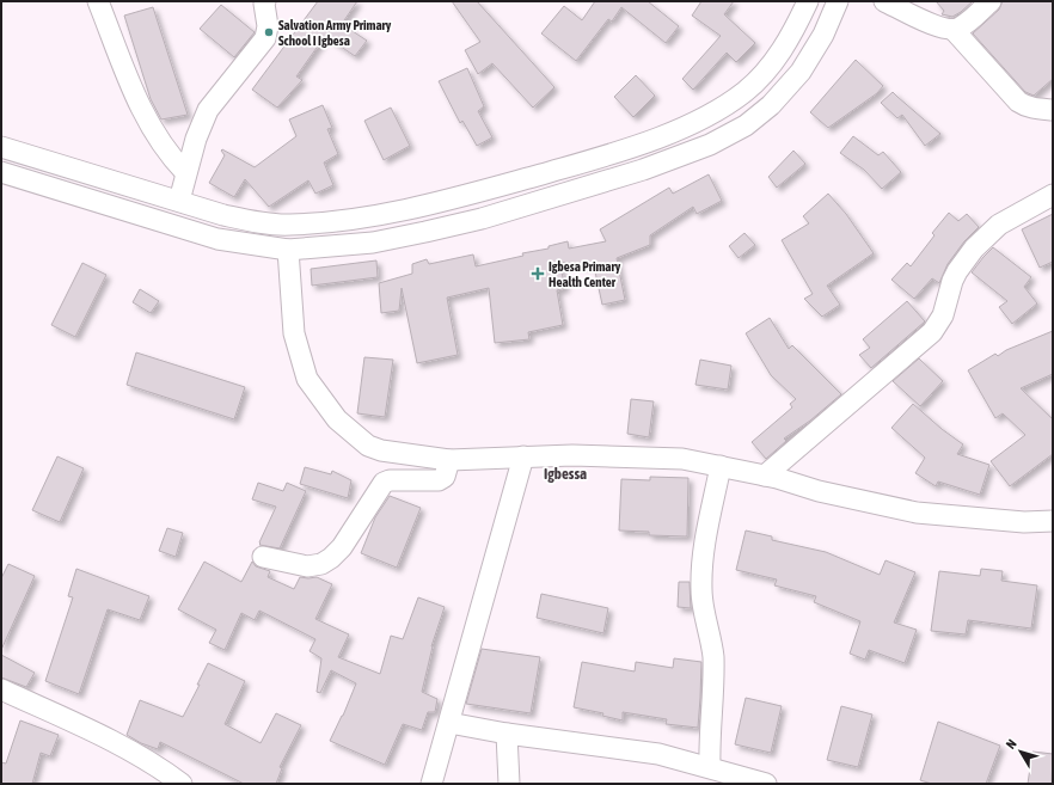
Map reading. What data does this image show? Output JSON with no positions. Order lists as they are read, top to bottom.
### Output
{
  "districts": ["Igbessa"],
  "places": {
    "other": ["Salvation Army Primary School I Igbesa"],
    "health": ["Igbesa Primary Health Center"]
  },
  "north": "top left"
}
